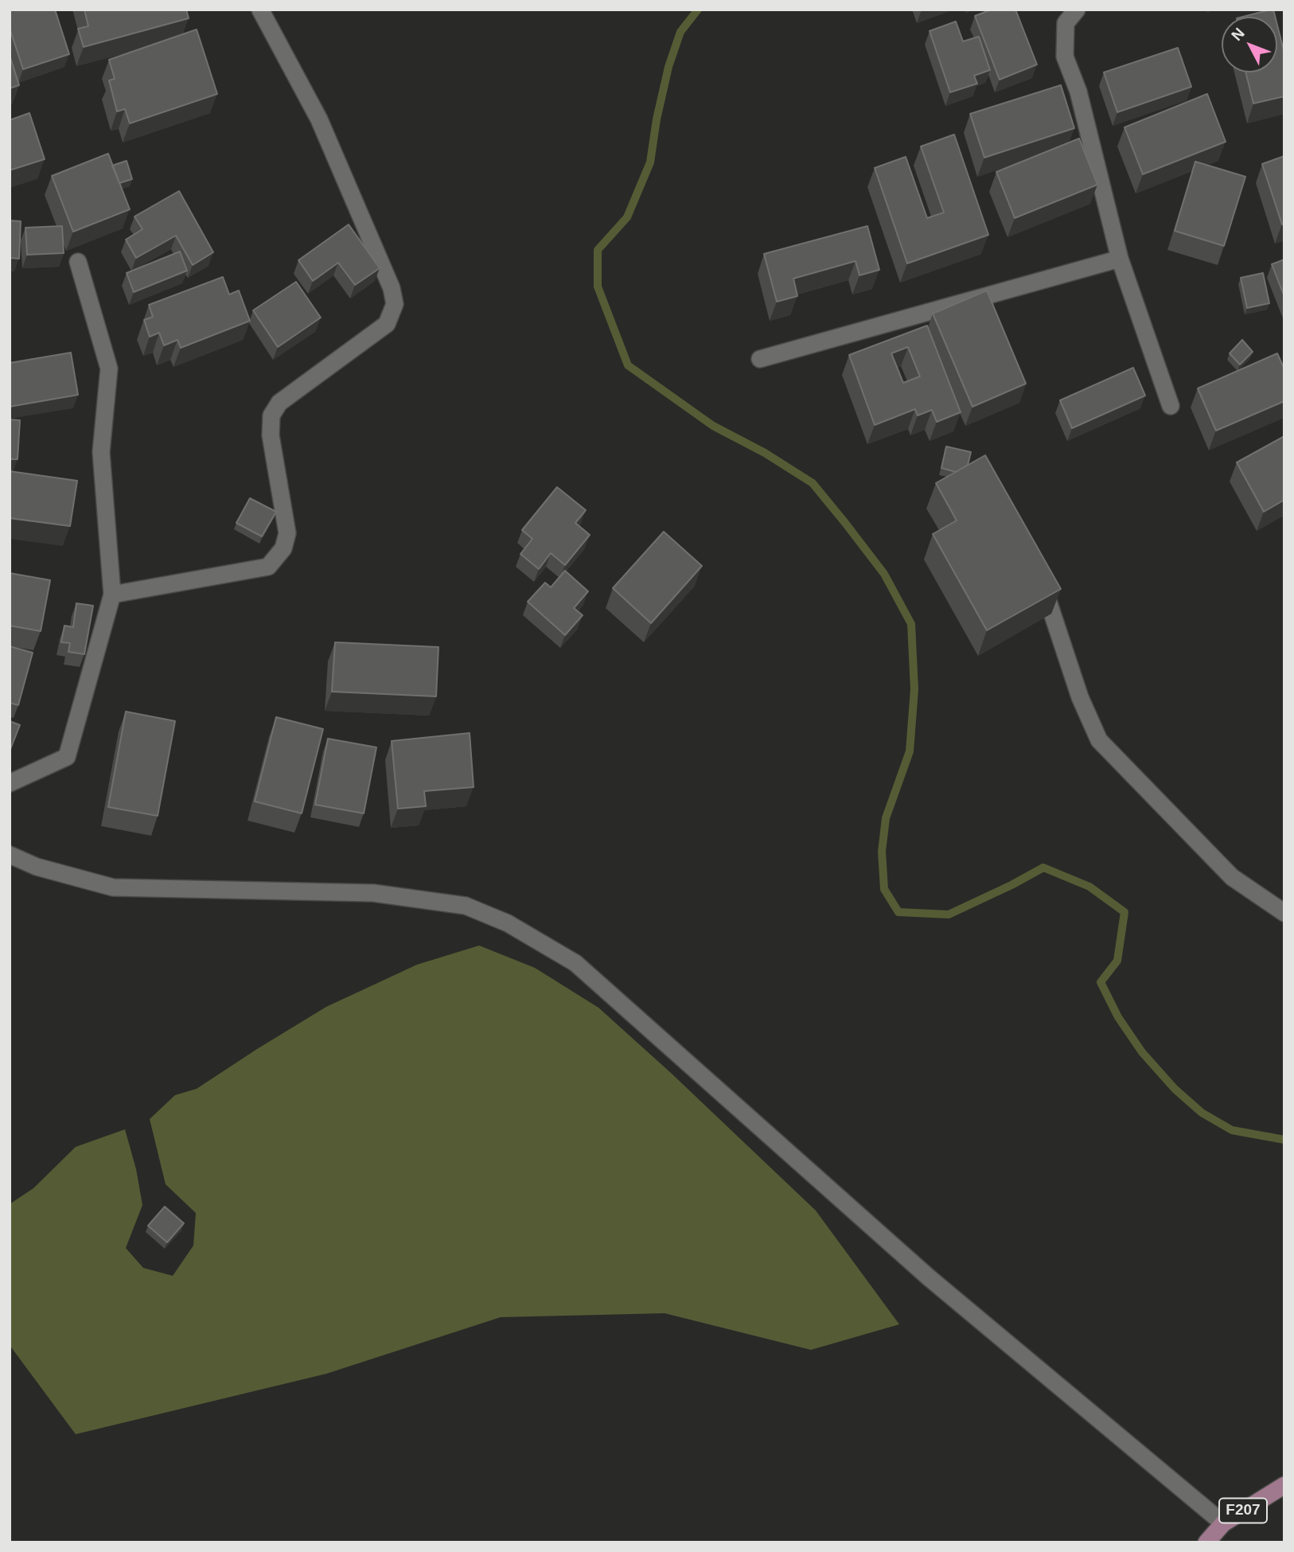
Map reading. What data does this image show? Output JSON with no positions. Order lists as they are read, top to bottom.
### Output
{
  "streets": {
    "main road": ["F207"]
  },
  "north": "top left"
}
